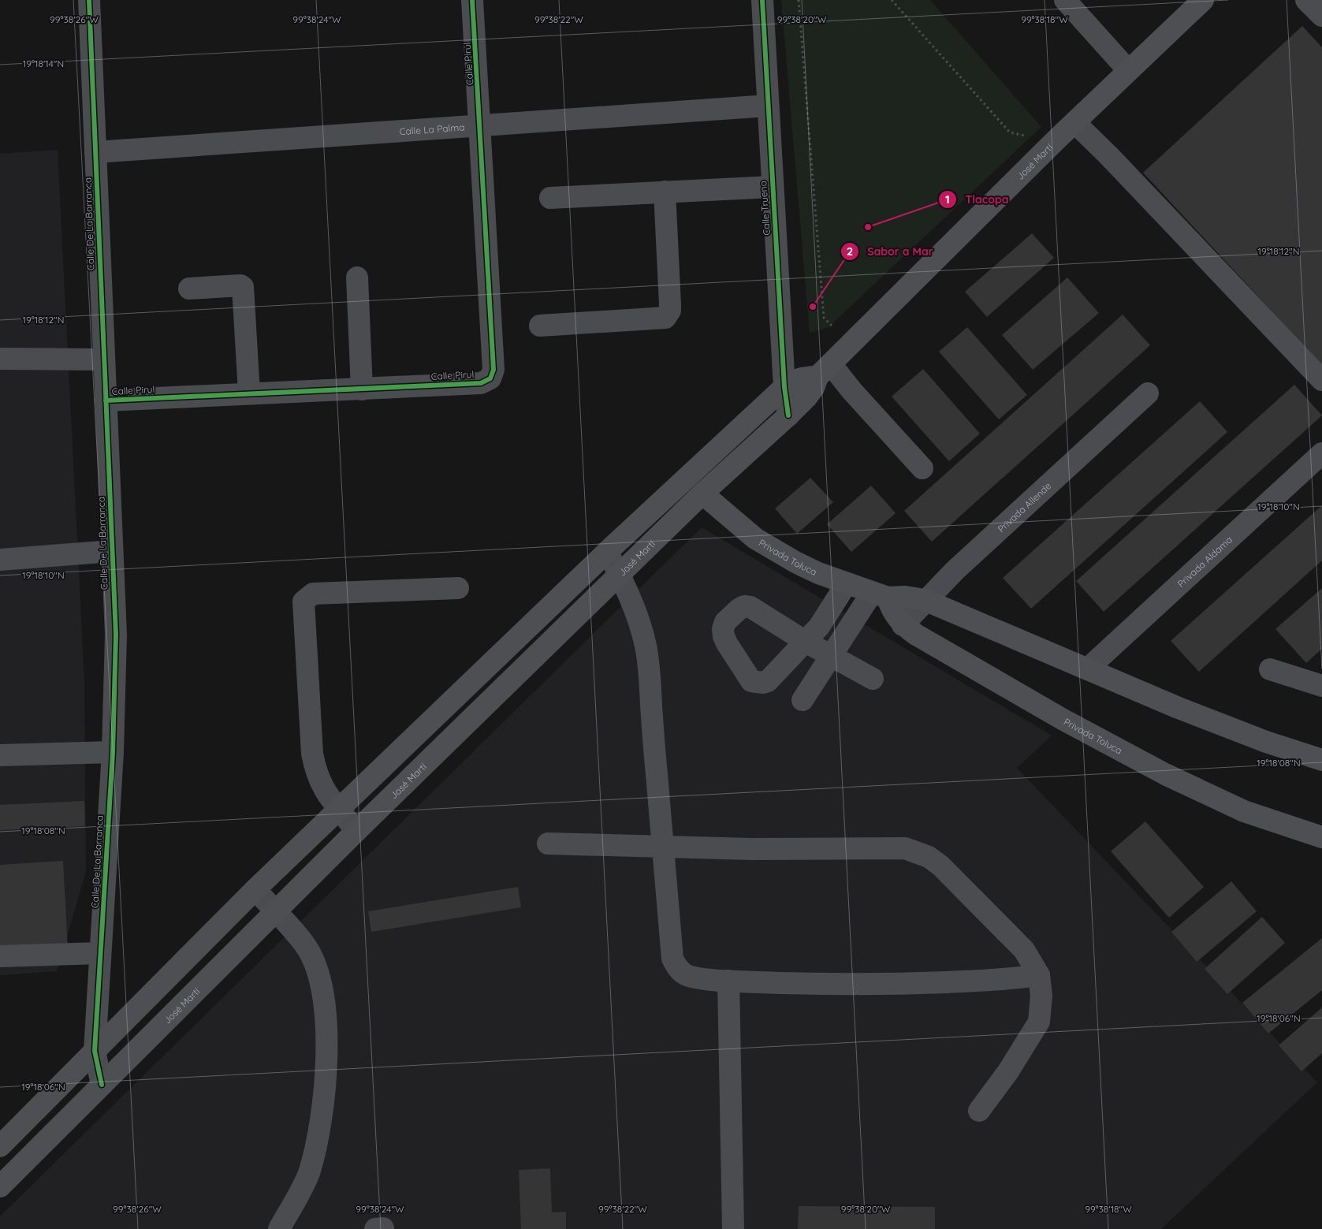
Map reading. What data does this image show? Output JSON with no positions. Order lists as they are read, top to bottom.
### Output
{
  "streets": {
    "main road": ["José Martí", "Privada Toluca"],
    "street": [
      "Calle Pirul",
      "Calle La Palma",
      "Calle Trueno",
      "Calle De La Barranca",
      "Privada Allende",
      "Privada Aldama"
    ]
  },
  "crossings": [
    ["Calle Pirul", "Calle La Palma"],
    ["Calle Pirul", "Calle De La Barranca"],
    ["Calle La Palma", "Calle Trueno"],
    ["Calle La Palma", "Calle De La Barranca"],
    ["José Martí", "Calle Trueno"],
    ["José Martí", "Calle De La Barranca"],
    ["José Martí", "Privada Toluca"],
    ["Privada Allende", "Privada Toluca"],
    ["Privada Toluca", "Privada Aldama"]
  ],
  "places": ["Tlacopa", "Sabor a Mar"],
  "coordinates": [
    "99°38'26\"W",
    "99°38'24\"W",
    "99°38'22\"W",
    "99°38'20\"W",
    "99°38'18\"W",
    "19°18'14\"N",
    "19°18'12\"N",
    "19°18'10\"N",
    "19°18'08\"N",
    "19°18'06\"N"
  ]
}
